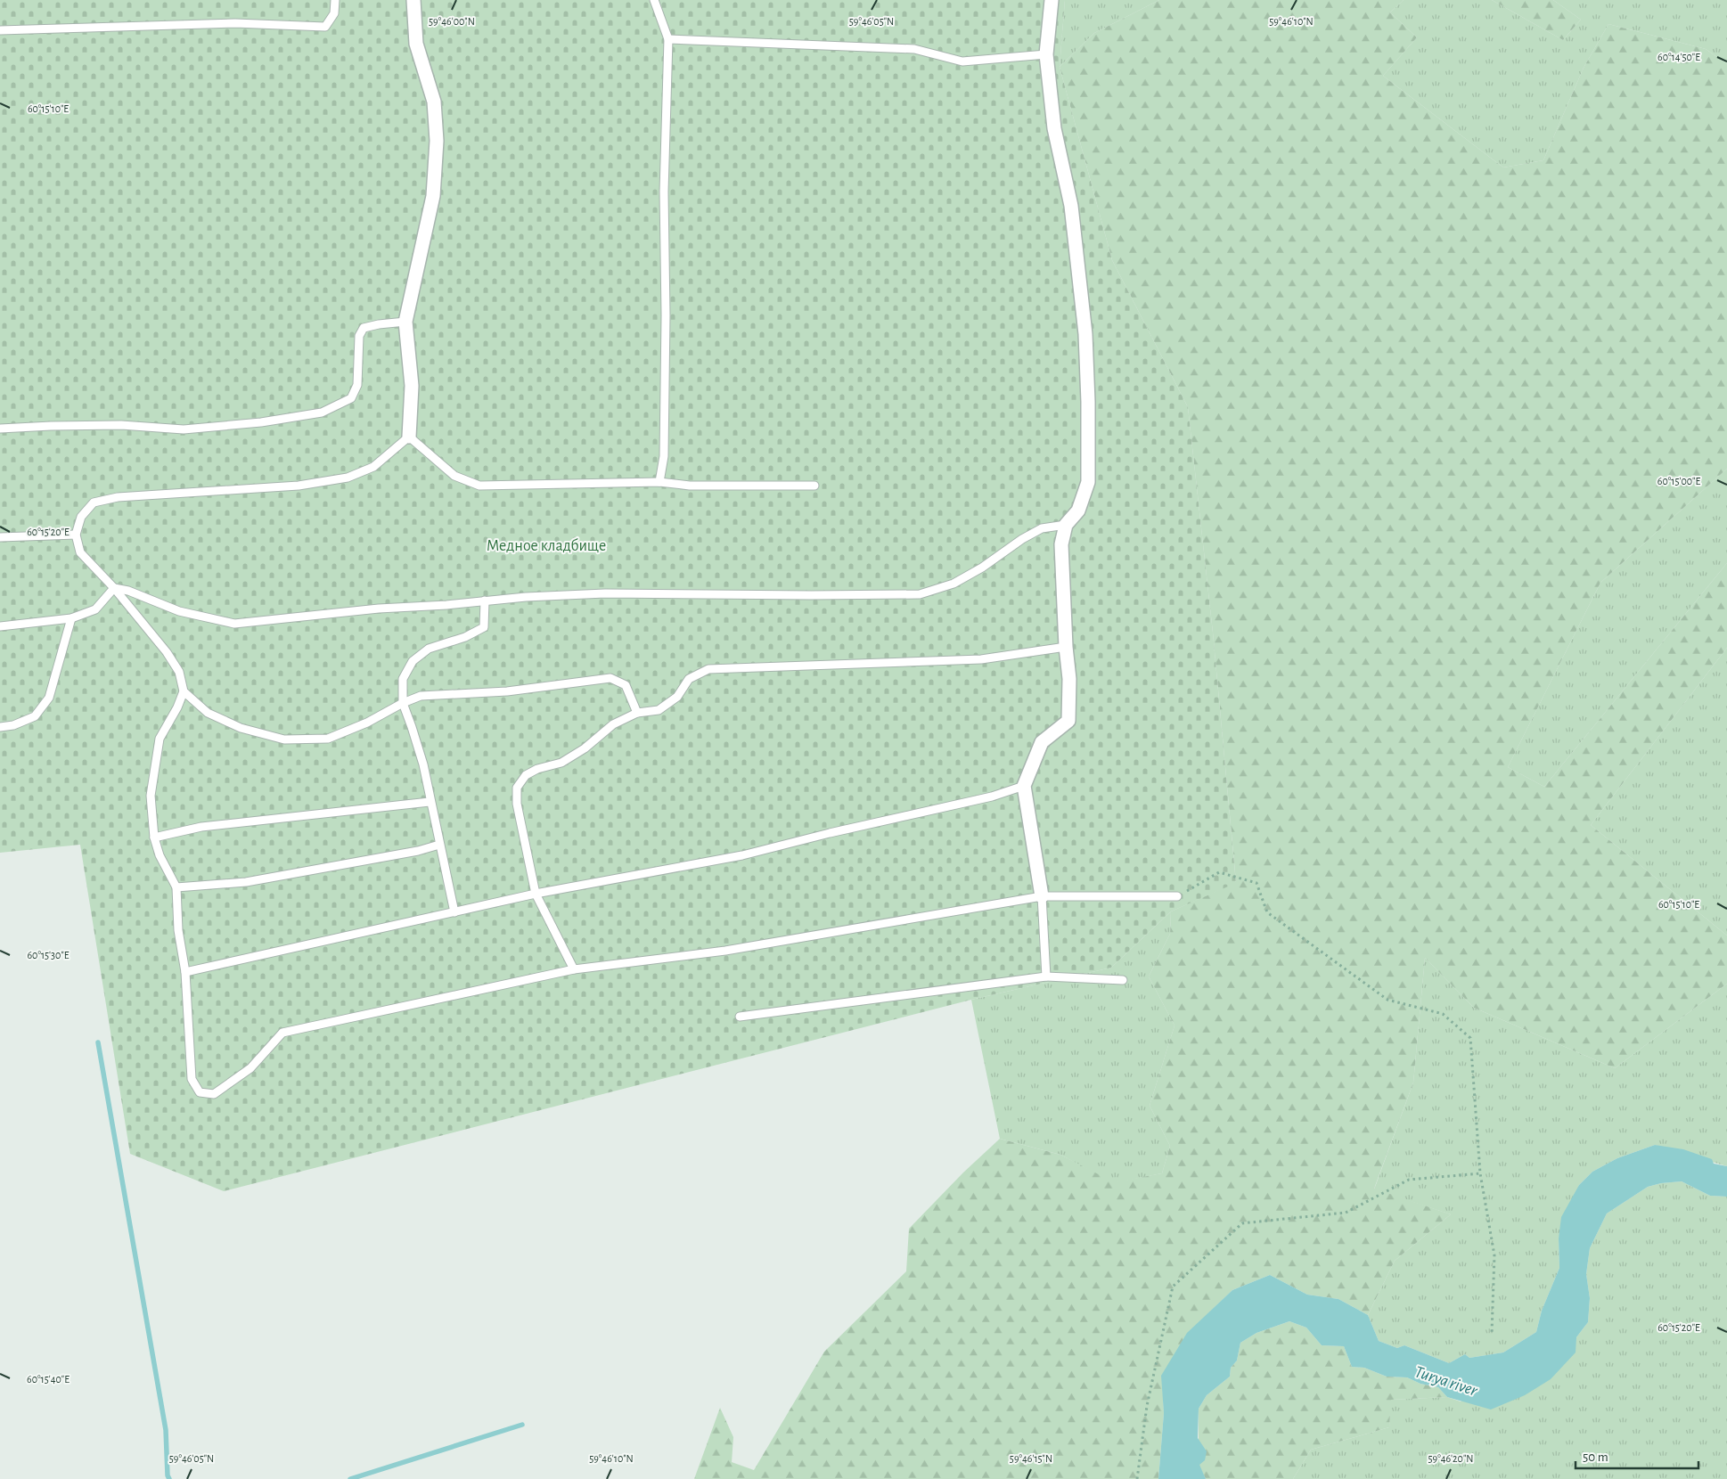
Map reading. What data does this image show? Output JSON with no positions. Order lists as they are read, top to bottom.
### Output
{
  "water": ["Turya river"],
  "parks": ["Медное кладбище"],
  "scale_bar": "50 m",
  "coordinates": [
    "59°46'00\"N",
    "59°46'05\"N",
    "59°46'10\"N",
    "60°14'50\"E",
    "60°15'10\"E",
    "60°15'00\"E",
    "60°15'20\"E",
    "60°15'30\"E",
    "60°15'40\"E",
    "59°46'15\"N",
    "59°46'20\"N"
  ]
}
